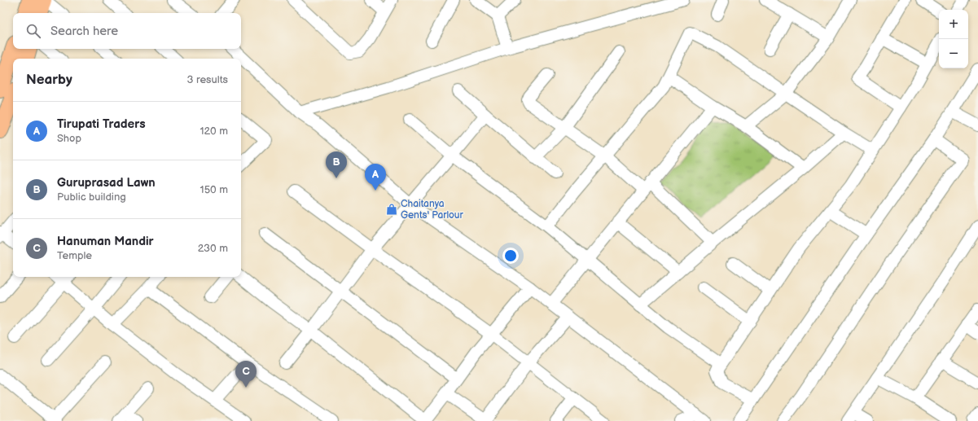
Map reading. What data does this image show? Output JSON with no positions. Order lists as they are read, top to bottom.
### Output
{
  "places": {
    "shop": ["Chaitanya Gents' Parlour"]
  },
  "page": {
    "map_buttons": ["+", "−"],
    "search": "Search here",
    "heading": ["Nearby", "3 results"],
    "list": [
      {
        "mark": "A",
        "name": "Tirupati Traders",
        "note": "Shop",
        "value": "120 m"
      },
      {
        "mark": "B",
        "name": "Guruprasad Lawn",
        "note": "Public building",
        "value": "150 m"
      },
      {
        "mark": "C",
        "name": "Hanuman Mandir",
        "note": "Temple",
        "value": "230 m"
      }
    ],
    "pins": ["B", "A", "C"]
  }
}
